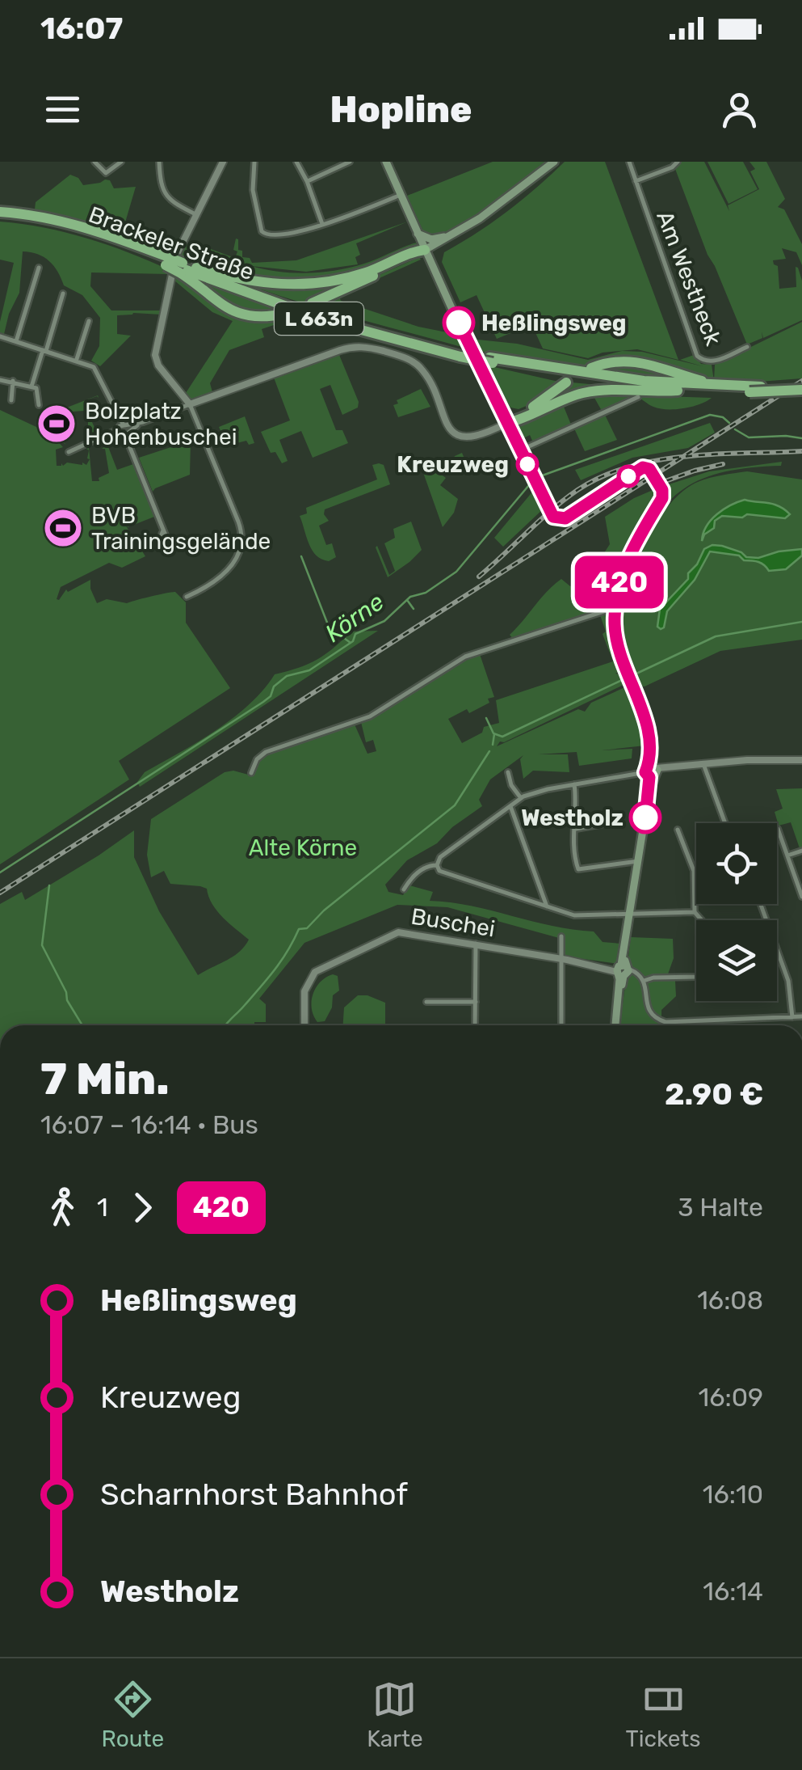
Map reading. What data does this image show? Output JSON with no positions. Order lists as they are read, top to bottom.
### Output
{
  "streets": {
    "highway": ["Brackeler Straße", "L 663n"],
    "street": ["Am Westheck", "Buschei"]
  },
  "water": ["Körne"],
  "parks": ["Alte Körne"],
  "places": {
    "other": ["Heßlingsweg", "Kreuzweg", "Westholz"],
    "sports": ["Bolzplatz Hohenbuschei", "BVB Trainingsgelände"]
  },
  "lines": ["bus line 420"],
  "page": {
    "status": "16:07",
    "header": "Hopline",
    "on_map": "420",
    "heading": ["7 Min.", "16:07 – 16:14 · Bus", "2.90 €"],
    "legs": ["1", "420", "3 Halte"],
    "list": [
      {
        "name": "Heßlingsweg",
        "value": "16:08"
      },
      {
        "name": "Kreuzweg",
        "value": "16:09"
      },
      {
        "name": "Scharnhorst Bahnhof",
        "value": "16:10"
      },
      {
        "name": "Westholz",
        "value": "16:14"
      }
    ],
    "tabs": ["Route", "Karte", "Tickets"]
  }
}
